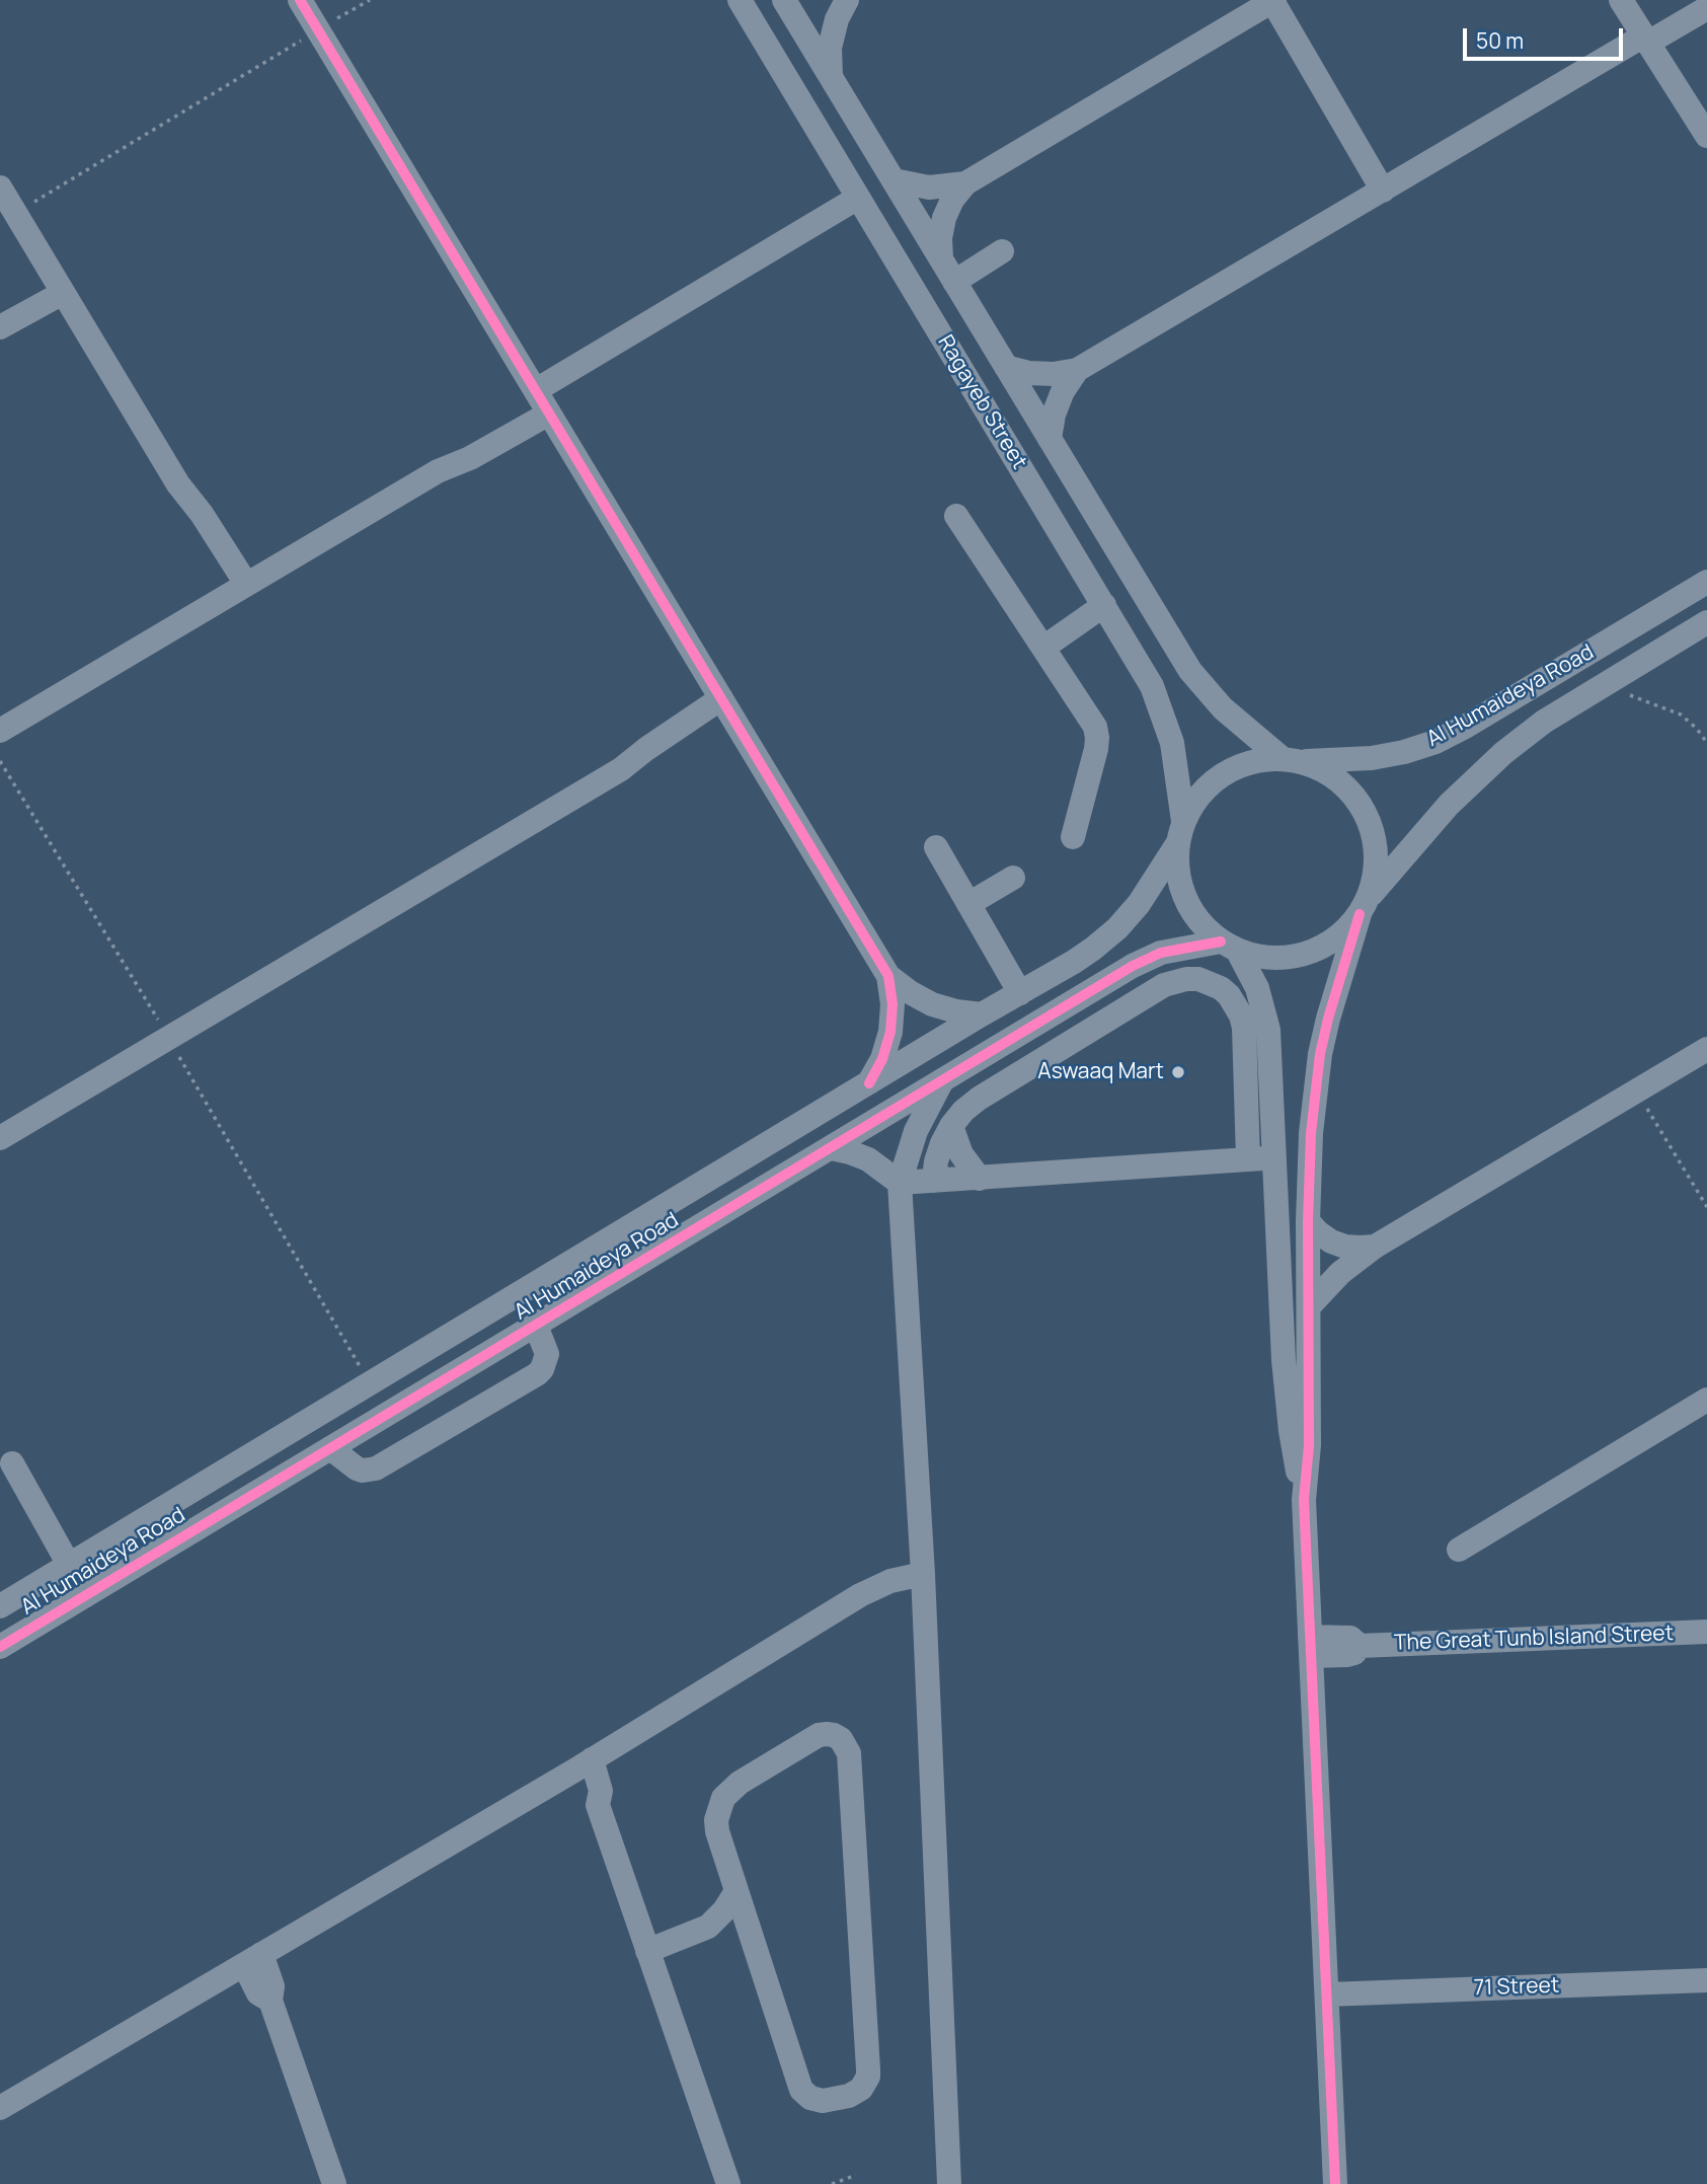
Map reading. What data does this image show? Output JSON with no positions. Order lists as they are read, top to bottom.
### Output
{
  "streets": {
    "street": [
      "Ragayeb Street",
      "Al Humaideya Road",
      "The Great Tunb Island Street",
      "71 Street"
    ]
  },
  "crossings": [
    ["Ragayeb Street", "Al Humaideya Road"]
  ],
  "places": ["Aswaaq Mart"],
  "scale_bar": "50 m"
}
